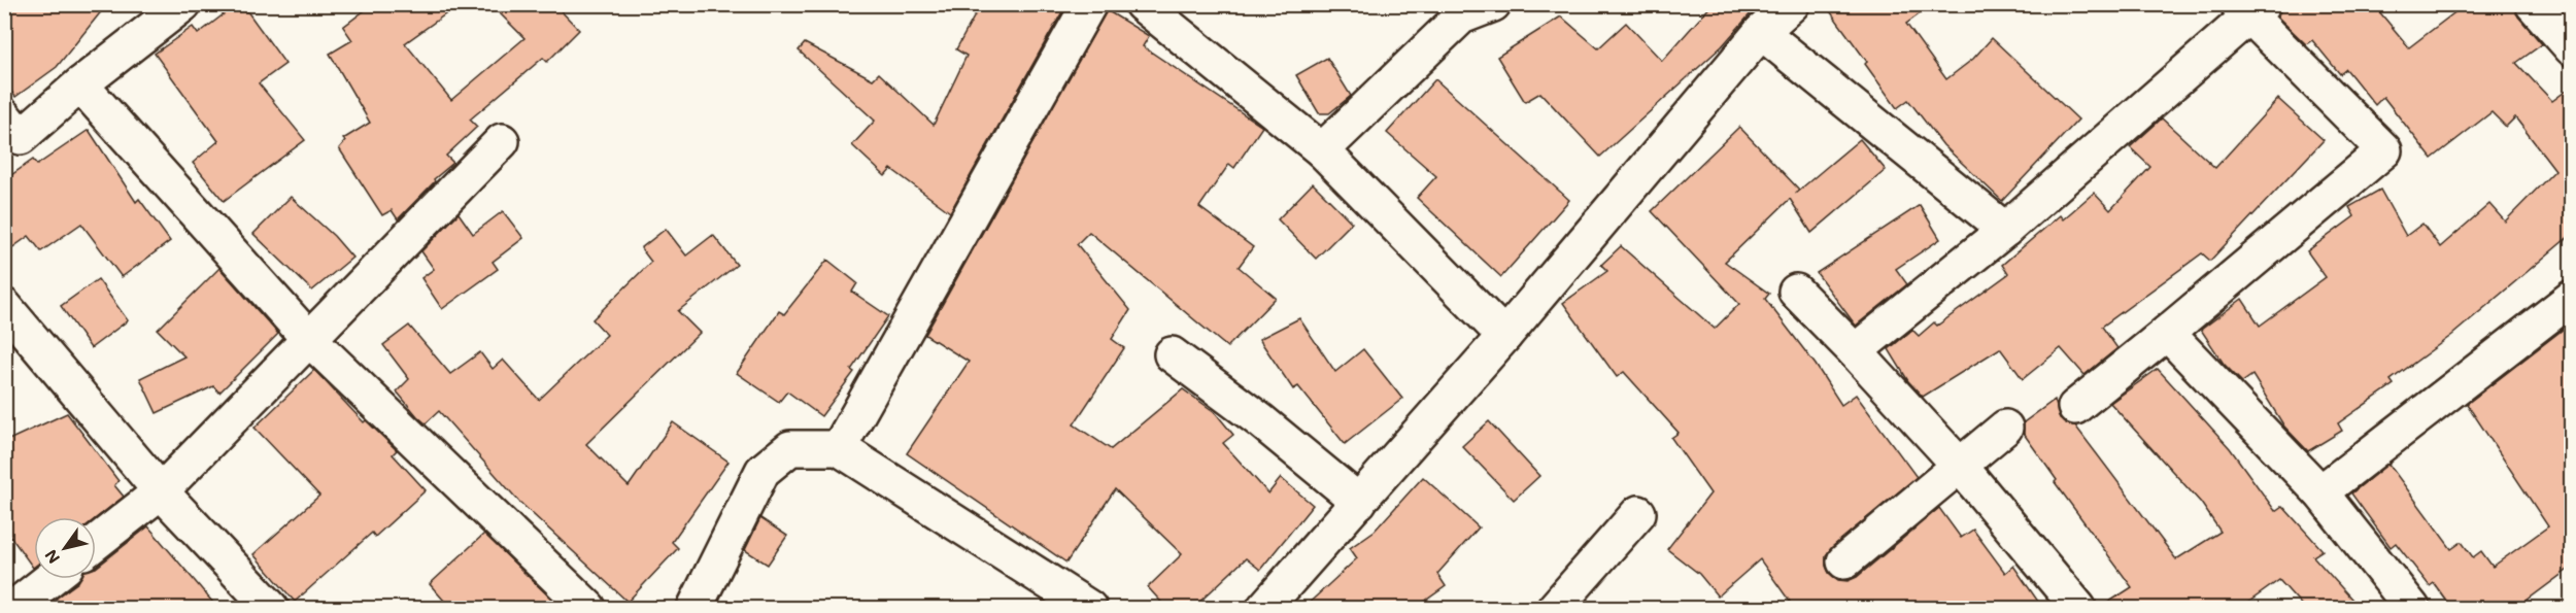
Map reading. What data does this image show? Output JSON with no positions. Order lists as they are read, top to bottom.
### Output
{
  "north": "bottom left"
}
